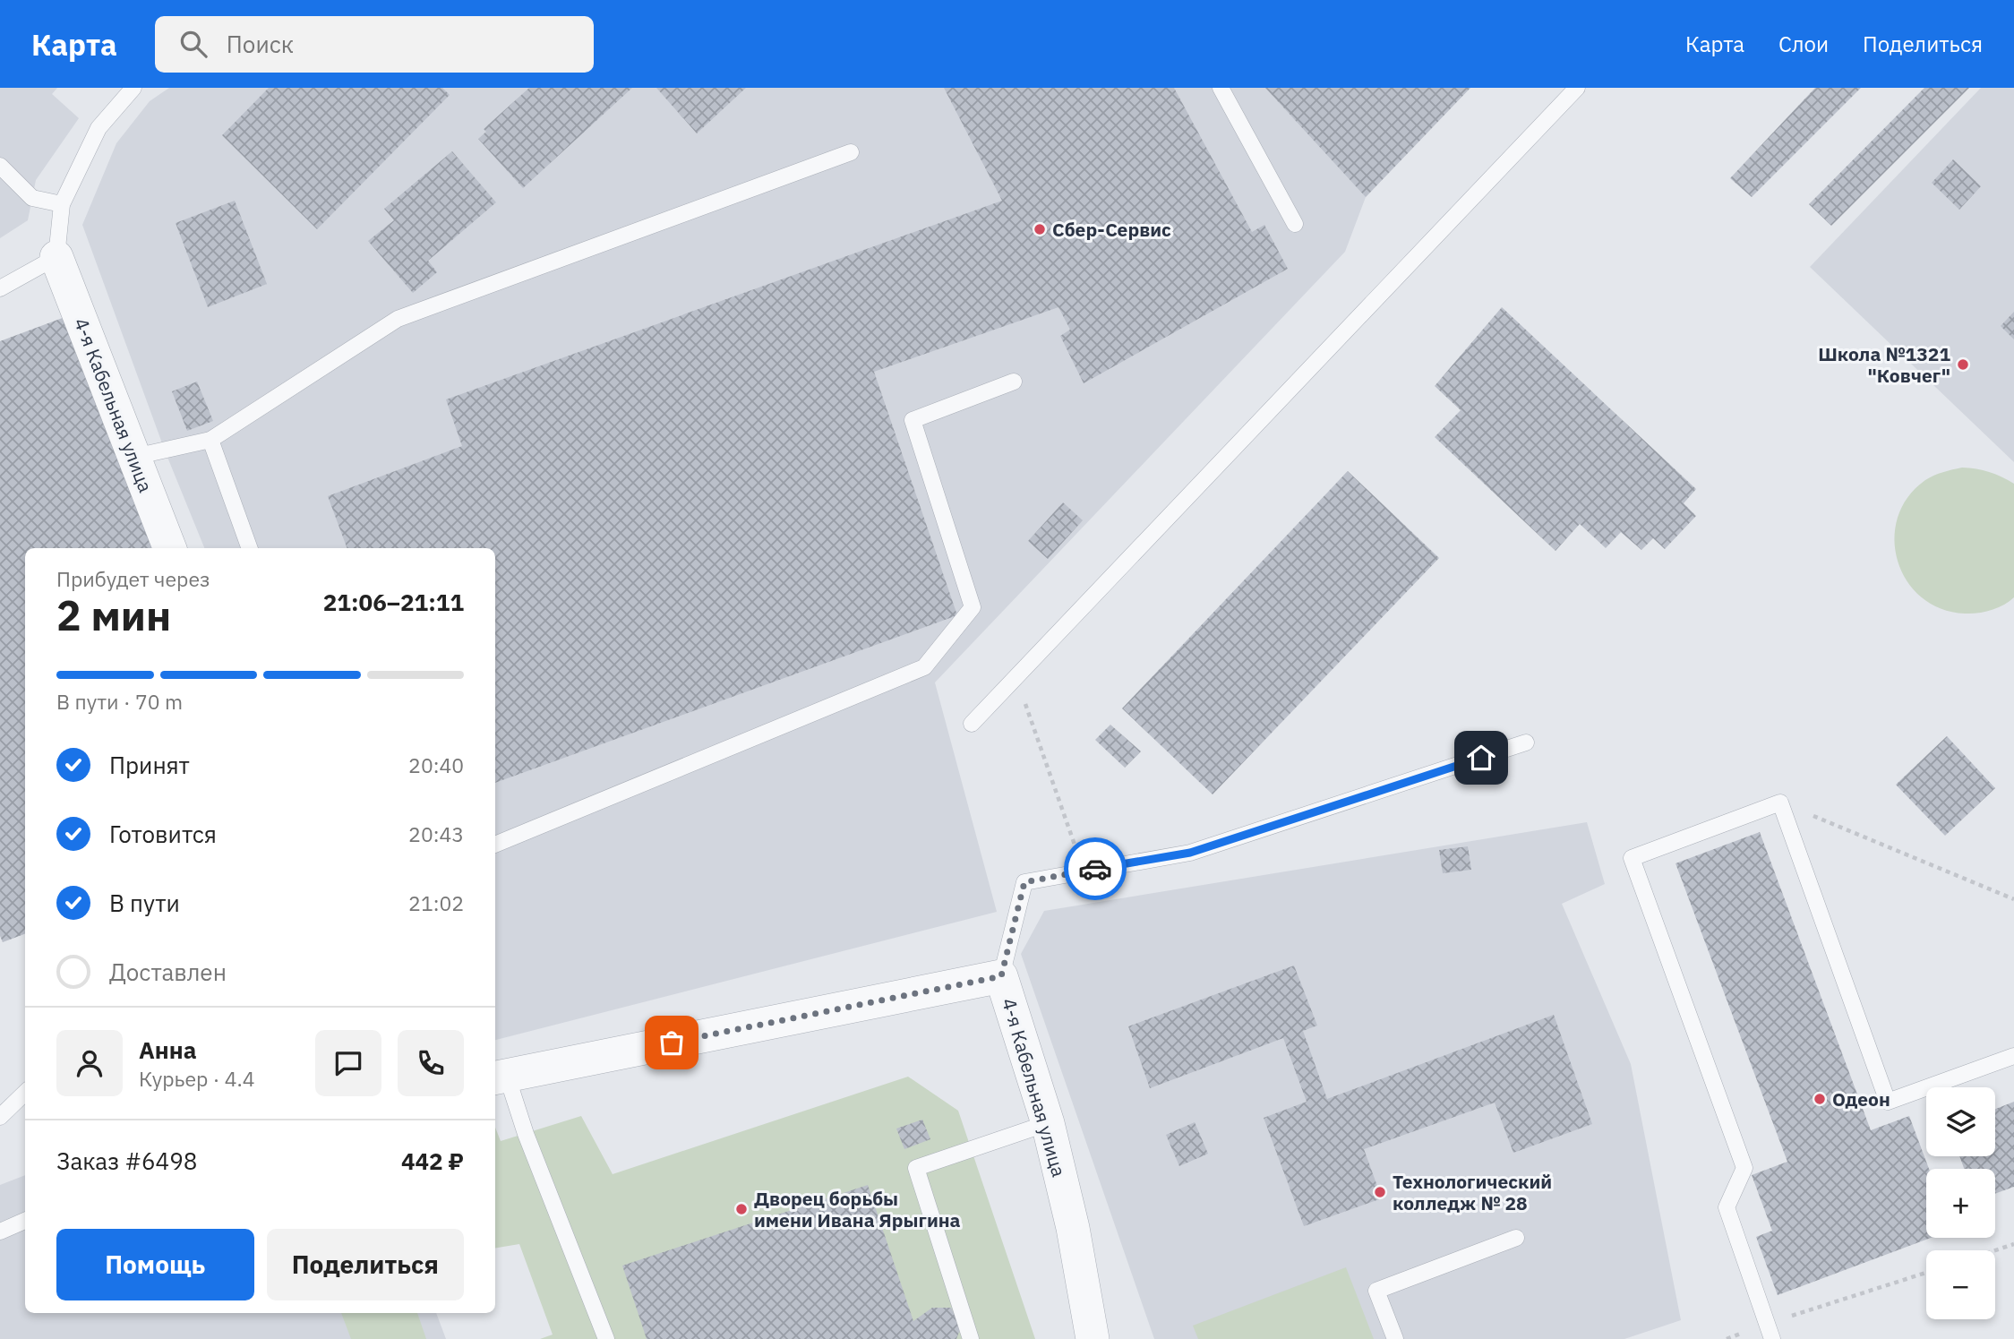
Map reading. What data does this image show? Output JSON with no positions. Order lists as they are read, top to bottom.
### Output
{
  "streets": {
    "street": ["4-я Кабельная улица"]
  },
  "places": [
    "Сбер-Сервис",
    "Школа №1321 \"Ковчег\"",
    "Одеон",
    "Технологический колледж № 28",
    "Дворец борьбы имени Ивана Ярыгина"
  ],
  "page": {
    "header": "Карта",
    "search": "Поиск",
    "nav": ["Карта", "Слои", "Поделиться"],
    "heading": ["2 мин", "Прибудет через", "21:06–21:11"],
    "panel": [
      "Анна",
      "Курьер · 4.4",
      "Заказ #6498",
      "442 ₽"
    ],
    "bar": "В пути · 70 m",
    "list": [
      ["Принят", "20:40"],
      ["Готовится", "20:43"],
      ["В пути", "21:02"],
      "Доставлен"
    ],
    "map_buttons": ["+", "−"],
    "buttons": ["Помощь", "Поделиться"]
  }
}
